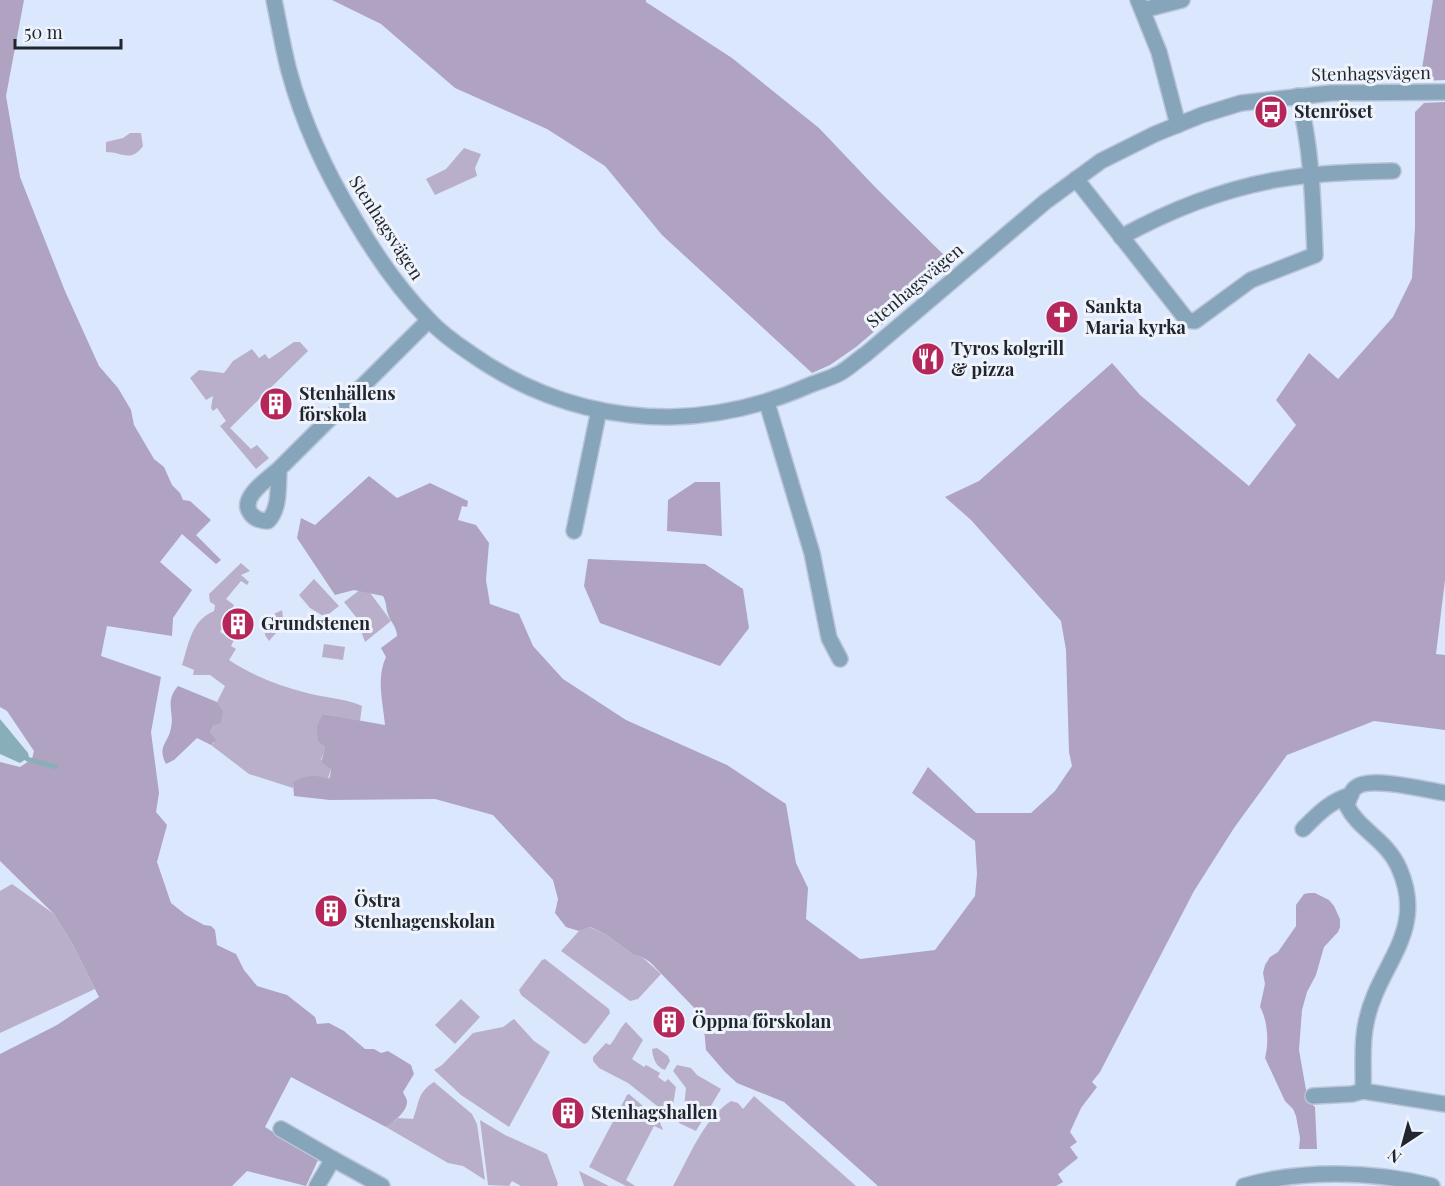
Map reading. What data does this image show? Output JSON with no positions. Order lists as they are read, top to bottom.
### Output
{
  "streets": {
    "street": ["Stenhagsvägen"]
  },
  "places": {
    "bus stop": ["Stenröset"],
    "church": ["Sankta Maria kyrka"],
    "restaurant": ["Tyros kolgrill & pizza"],
    "building": [
      "Stenhällens förskola",
      "Grundstenen",
      "Östra Stenhagenskolan",
      "Öppna förskolan",
      "Stenhagshallen"
    ]
  },
  "scale_bar": "50 m",
  "north": "bottom left"
}
